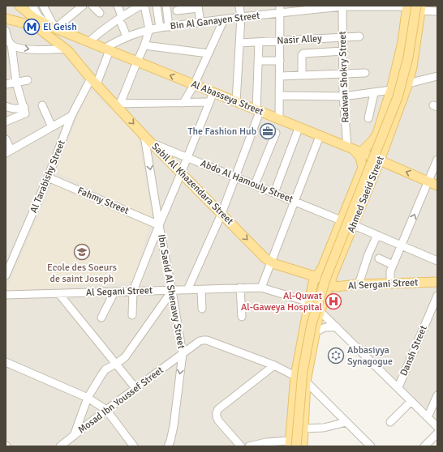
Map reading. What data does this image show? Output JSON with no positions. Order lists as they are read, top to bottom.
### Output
{
  "streets": {
    "main road": [
      "Al Abasseya Street",
      "Sabil Al Khazendara Street",
      "Ahmed Saeid Street",
      "Al Sergani Street"
    ],
    "street": [
      "Bin Al Ganayen Street",
      "Nasir Alley",
      "Radwan Shokry Street",
      "Al Tarabishy Street",
      "Abdo Al Hamouly Street",
      "Fahmy Street",
      "Al Segani Street",
      "Ibn Saeid Al Shenawy Street",
      "Dansh Street",
      "Mosad Ibn Youssef Street"
    ]
  },
  "crossings": [
    ["Bin Al Ganayen Street", "Radwan Shokry Street"],
    ["Bin Al Ganayen Street", "Al Abasseya Street"],
    ["Bin Al Ganayen Street", "Al Tarabishy Street"],
    ["Bin Al Ganayen Street", "Ahmed Saeid Street"],
    ["Nasir Alley", "Radwan Shokry Street"],
    ["Radwan Shokry Street", "Al Abasseya Street"],
    ["Radwan Shokry Street", "Ahmed Saeid Street"],
    ["Al Abasseya Street", "Al Tarabishy Street"],
    ["Al Abasseya Street", "Ahmed Saeid Street"],
    ["Al Tarabishy Street", "Sabil Al Khazendara Street"],
    ["Al Tarabishy Street", "Fahmy Street"],
    ["Abdo Al Hamouly Street", "Sabil Al Khazendara Street"],
    ["Abdo Al Hamouly Street", "Ahmed Saeid Street"],
    ["Abdo Al Hamouly Street", "Ibn Saeid Al Shenawy Street"],
    ["Sabil Al Khazendara Street", "Ahmed Saeid Street"],
    ["Sabil Al Khazendara Street", "Al Sergani Street"],
    ["Sabil Al Khazendara Street", "Ibn Saeid Al Shenawy Street"],
    ["Ahmed Saeid Street", "Al Sergani Street"],
    ["Ahmed Saeid Street", "Al Segani Street"],
    ["Ahmed Saeid Street", "Mosad Ibn Youssef Street"],
    ["Fahmy Street", "Ibn Saeid Al Shenawy Street"],
    ["Al Segani Street", "Ibn Saeid Al Shenawy Street"],
    ["Ibn Saeid Al Shenawy Street", "Mosad Ibn Youssef Street"]
  ],
  "places": {
    "metro station": ["El Geish"],
    "office": ["The Fashion Hub"],
    "school or university": ["Ecole des Soeurs de saint Joseph"],
    "hospital": ["Al-Quwat Al-Gaweya Hospital"],
    "synagogue": ["Abbasiyya Synagogue"]
  }
}
